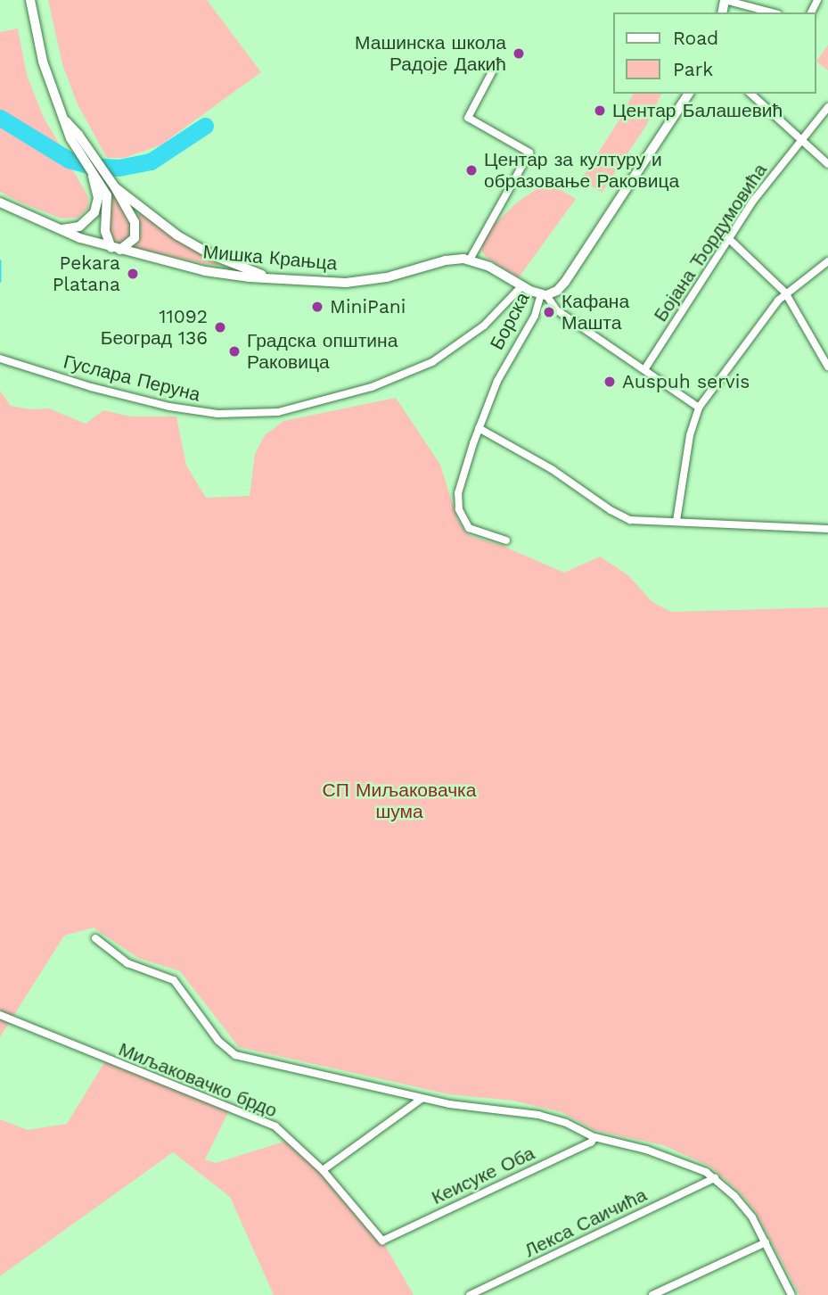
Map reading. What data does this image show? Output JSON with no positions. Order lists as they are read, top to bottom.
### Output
{
  "streets": {
    "main road": ["Мишка Крањца", "Борска"],
    "street": [
      "Бојана Ђордумовића",
      "Гуслара Перуна",
      "Миљаковачко брдо",
      "Кеисуке Оба",
      "Лекса Саичића"
    ]
  },
  "crossings": [
    ["Бојана Ђордумовића", "Мишка Крањца"],
    ["Мишка Крањца", "Борска"],
    ["Мишка Крањца", "Гуслара Перуна"],
    ["Миљаковачко брдо", "Кеисуке Оба"]
  ],
  "parks": ["СП Миљаковачка шума"],
  "places": [
    "Машинска школа Радоје Дакић",
    "Центар Балашевић",
    "Центар за културу и образовање Раковица",
    "Pekara Platana",
    "MiniPani",
    "Кафана Машта",
    "11092 Београд 136",
    "Градска општина Раковица",
    "Auspuh servis"
  ],
  "legend": ["Road", "Park"]
}
